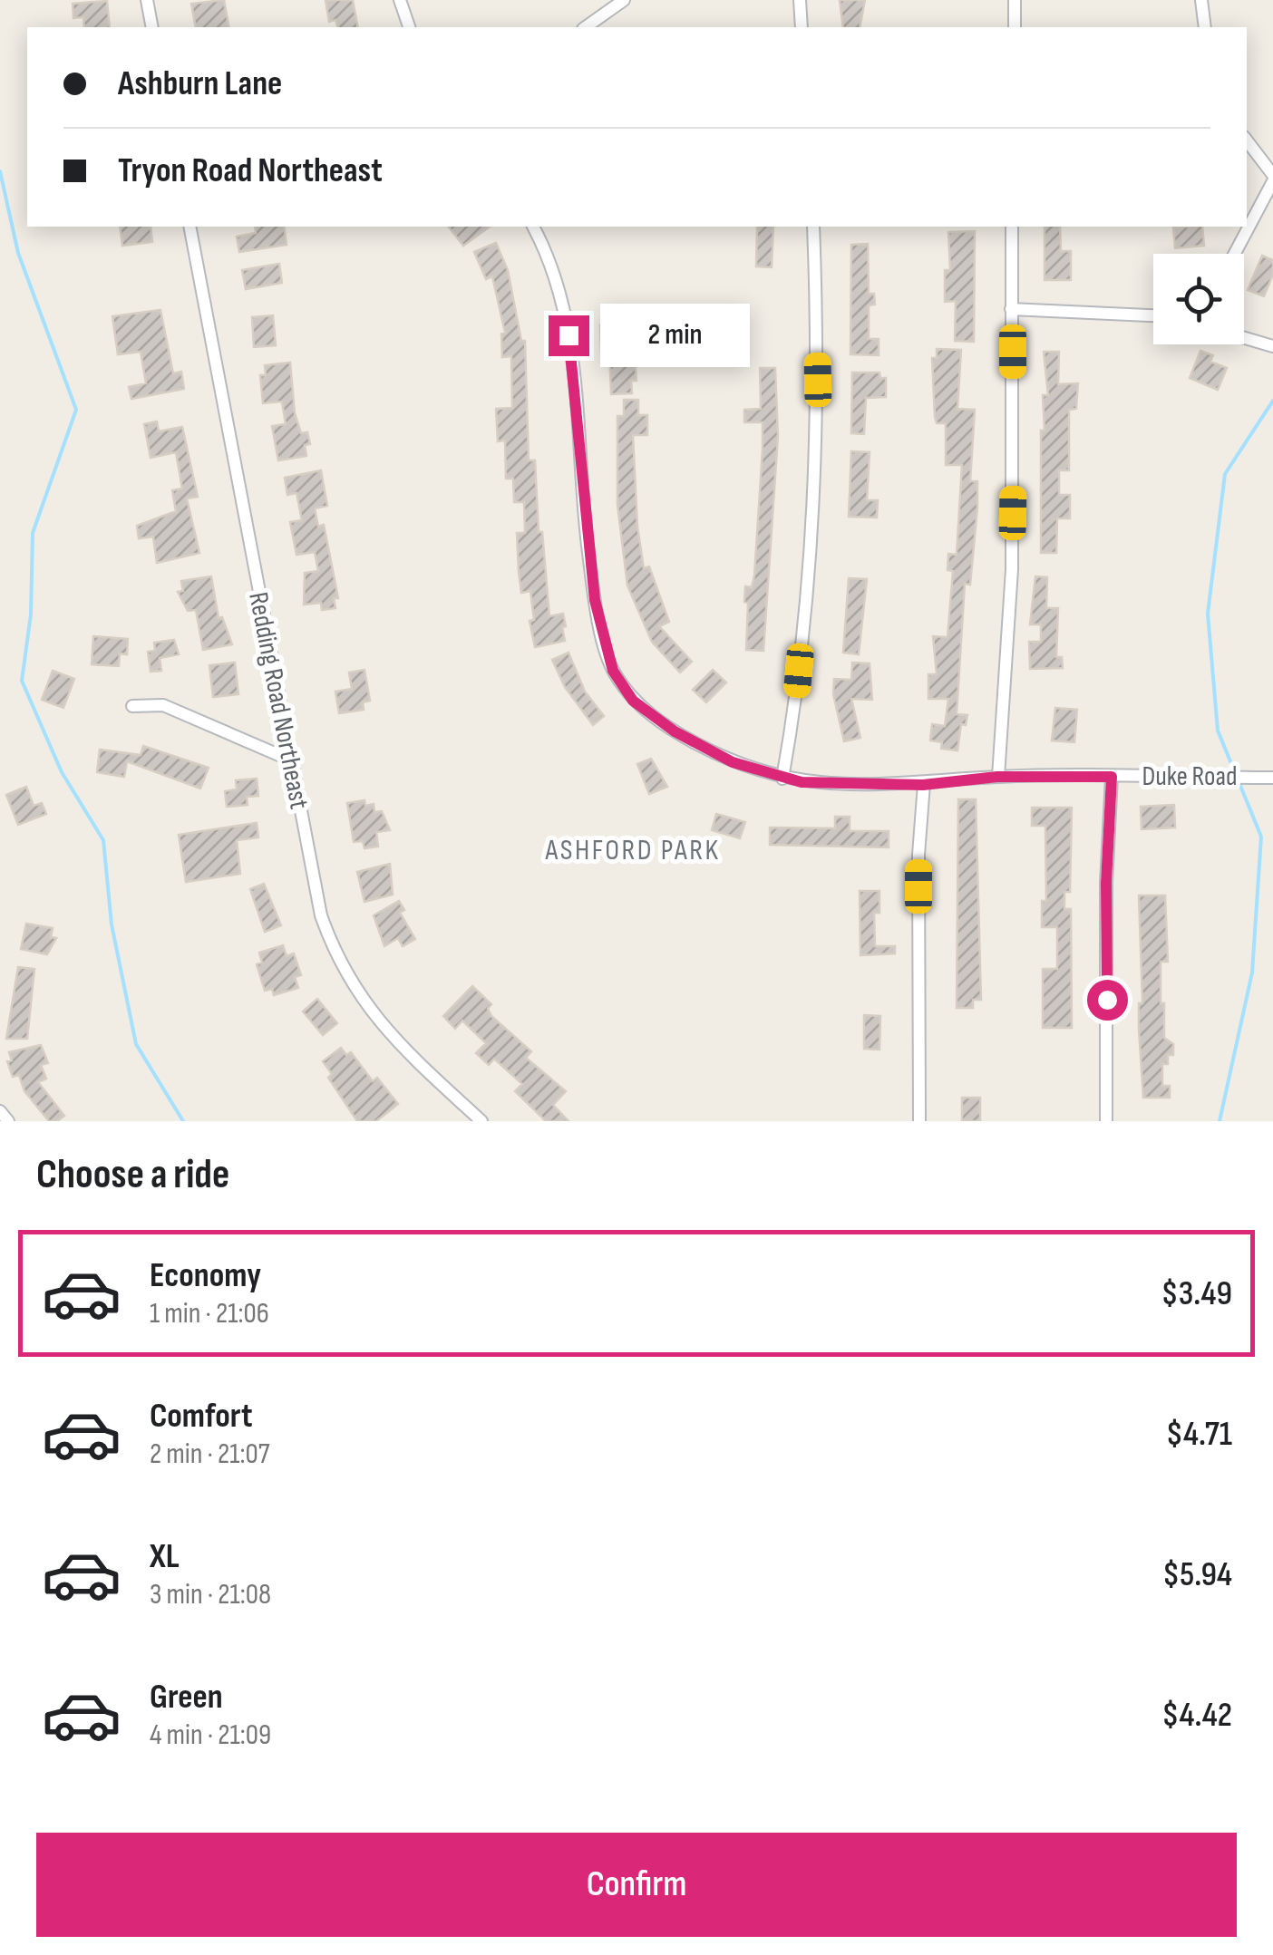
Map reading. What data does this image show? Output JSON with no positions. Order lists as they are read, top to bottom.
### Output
{
  "streets": {
    "street": ["Redding Road Northeast", "Duke Road"]
  },
  "districts": ["ASHFORD PARK"],
  "page": {
    "banner": ["Ashburn Lane", "Tryon Road Northeast"],
    "bubble": "2 min",
    "heading": "Choose a ride",
    "list": [
      {
        "name": "Economy",
        "note": "1 min · 21:06",
        "value": "$3.49"
      },
      {
        "name": "Comfort",
        "note": "2 min · 21:07",
        "value": "$4.71"
      },
      {
        "name": "XL",
        "note": "3 min · 21:08",
        "value": "$5.94"
      },
      {
        "name": "Green",
        "note": "4 min · 21:09",
        "value": "$4.42"
      }
    ],
    "buttons": "Confirm"
  }
}
